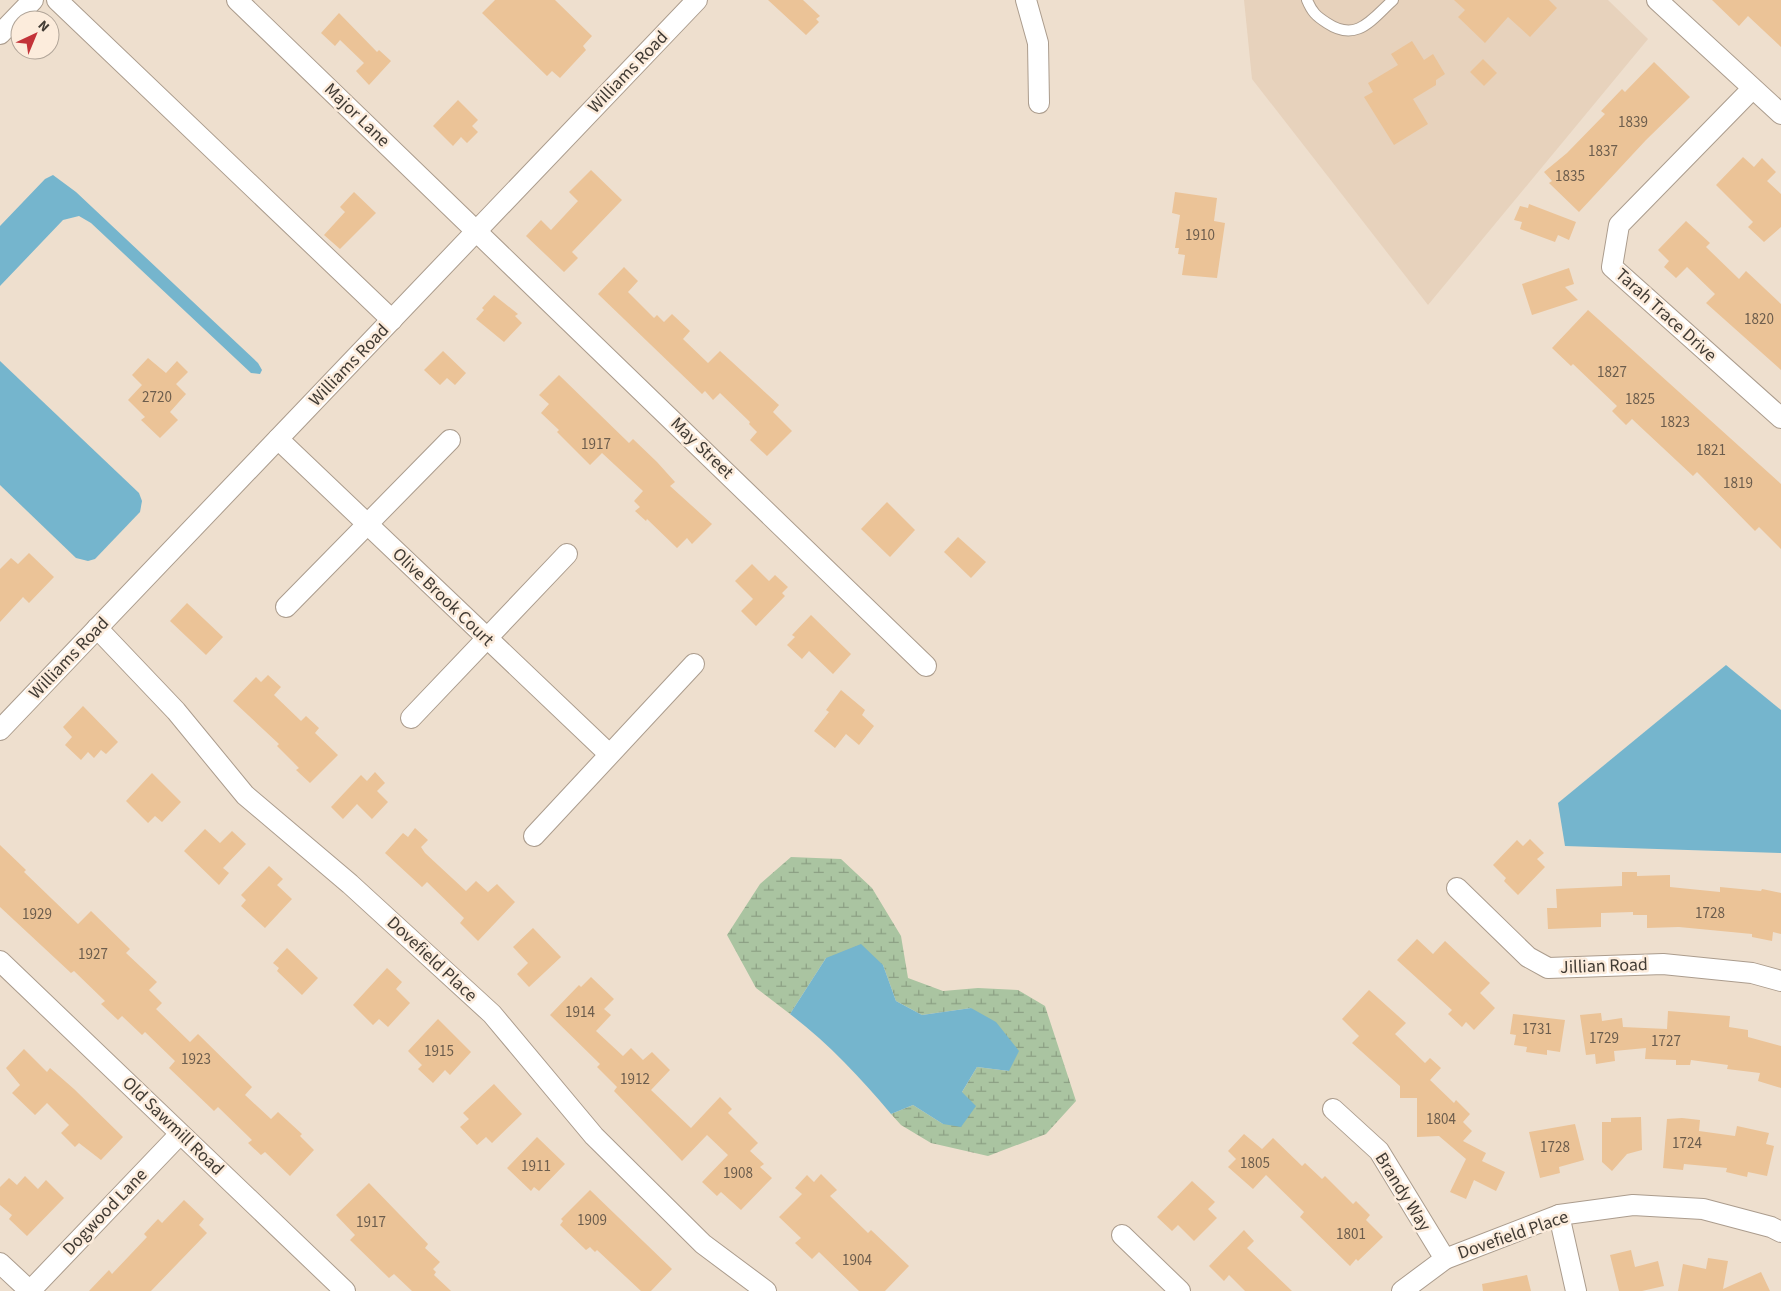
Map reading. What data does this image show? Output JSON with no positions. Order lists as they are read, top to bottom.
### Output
{
  "streets": {
    "street": [
      "Williams Road",
      "Major Lane",
      "Tarah Trace Drive",
      "May Street",
      "Olive Brook Court",
      "Dovefield Place",
      "Jillian Road",
      "Old Sawmill Road",
      "Brandy Way",
      "Dogwood Lane"
    ]
  },
  "crossings": [
    ["Williams Road", "Major Lane"],
    ["Williams Road", "May Street"],
    ["Williams Road", "Olive Brook Court"],
    ["Williams Road", "Dovefield Place"],
    ["Major Lane", "May Street"],
    ["Dovefield Place", "Brandy Way"],
    ["Old Sawmill Road", "Dogwood Lane"]
  ],
  "house_numbers": [
    "1839",
    "1837",
    "1835",
    "1910",
    "1820",
    "1827",
    "2720",
    "1825",
    "1823",
    "1917",
    "1821",
    "1819",
    "1728",
    "1929",
    "1927",
    "1914",
    "1731",
    "1729",
    "1727",
    "1915",
    "1923",
    "1912",
    "1804",
    "1724",
    "1728",
    "1805",
    "1911",
    "1908",
    "1909",
    "1917",
    "1801",
    "1904"
  ],
  "north": "top right"
}
